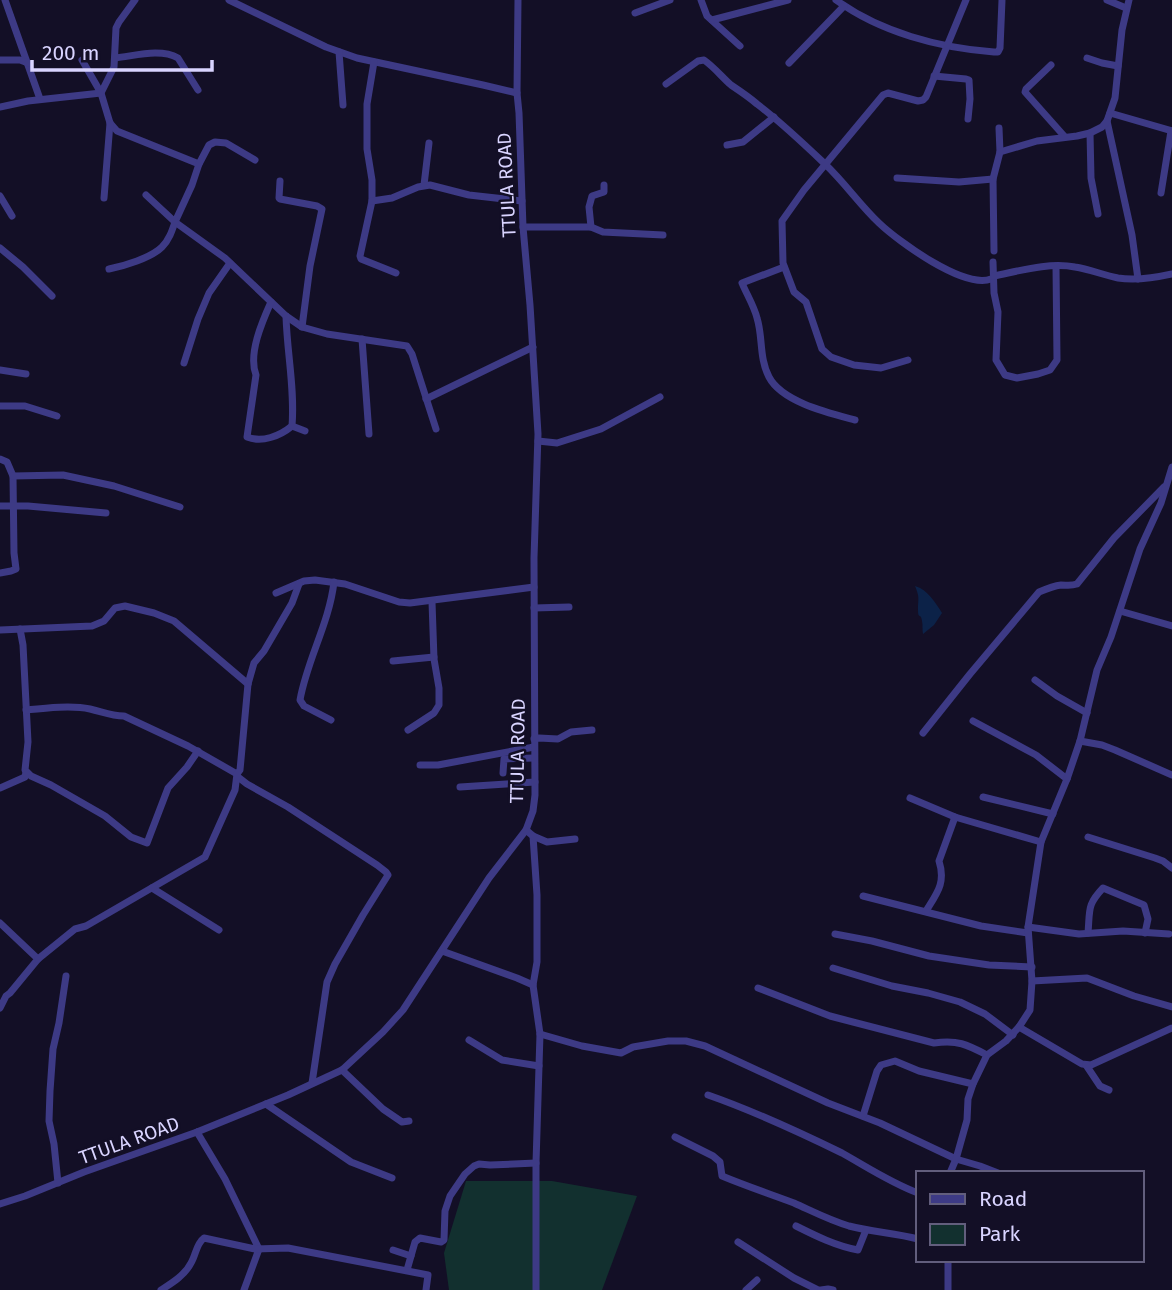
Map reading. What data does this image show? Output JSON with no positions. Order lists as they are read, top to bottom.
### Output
{
  "streets": {
    "street": ["TTULA ROAD"]
  },
  "legend": ["Road", "Park"],
  "scale_bar": "200 m"
}
